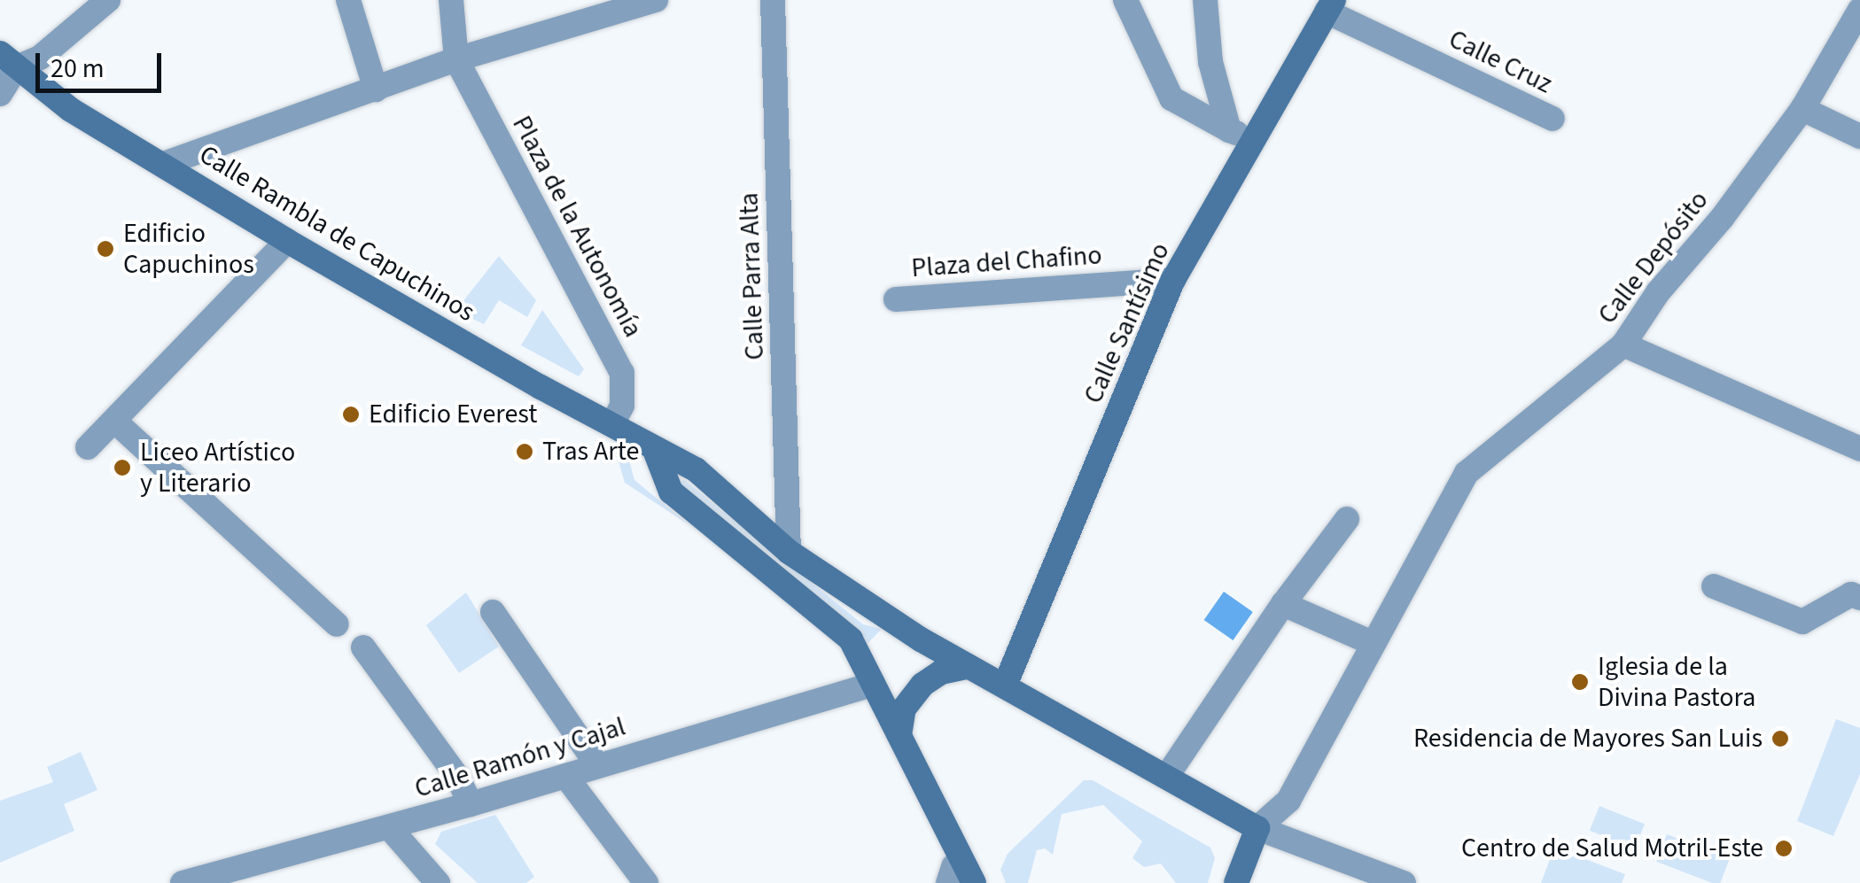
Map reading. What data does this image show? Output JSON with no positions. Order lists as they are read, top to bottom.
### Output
{
  "streets": {
    "main road": ["Calle Rambla de Capuchinos", "Calle Santísimo"],
    "street": [
      "Calle Cruz",
      "Plaza de la Autonomía",
      "Calle Depósito",
      "Plaza del Chafino",
      "Calle Parra Alta",
      "Calle Ramón y Cajal"
    ]
  },
  "crossings": [
    ["Calle Cruz", "Calle Santísimo"],
    ["Plaza de la Autonomía", "Calle Rambla de Capuchinos"],
    ["Calle Rambla de Capuchinos", "Calle Depósito"],
    ["Calle Rambla de Capuchinos", "Calle Parra Alta"],
    ["Calle Rambla de Capuchinos", "Calle Santísimo"],
    ["Plaza del Chafino", "Calle Santísimo"]
  ],
  "places": [
    "Edificio Capuchinos",
    "Edificio Everest",
    "Tras Arte",
    "Liceo Artístico y Literario",
    "Iglesia de la Divina Pastora",
    "Residencia de Mayores San Luis",
    "Centro de Salud Motril-Este"
  ],
  "scale_bar": "20 m"
}
